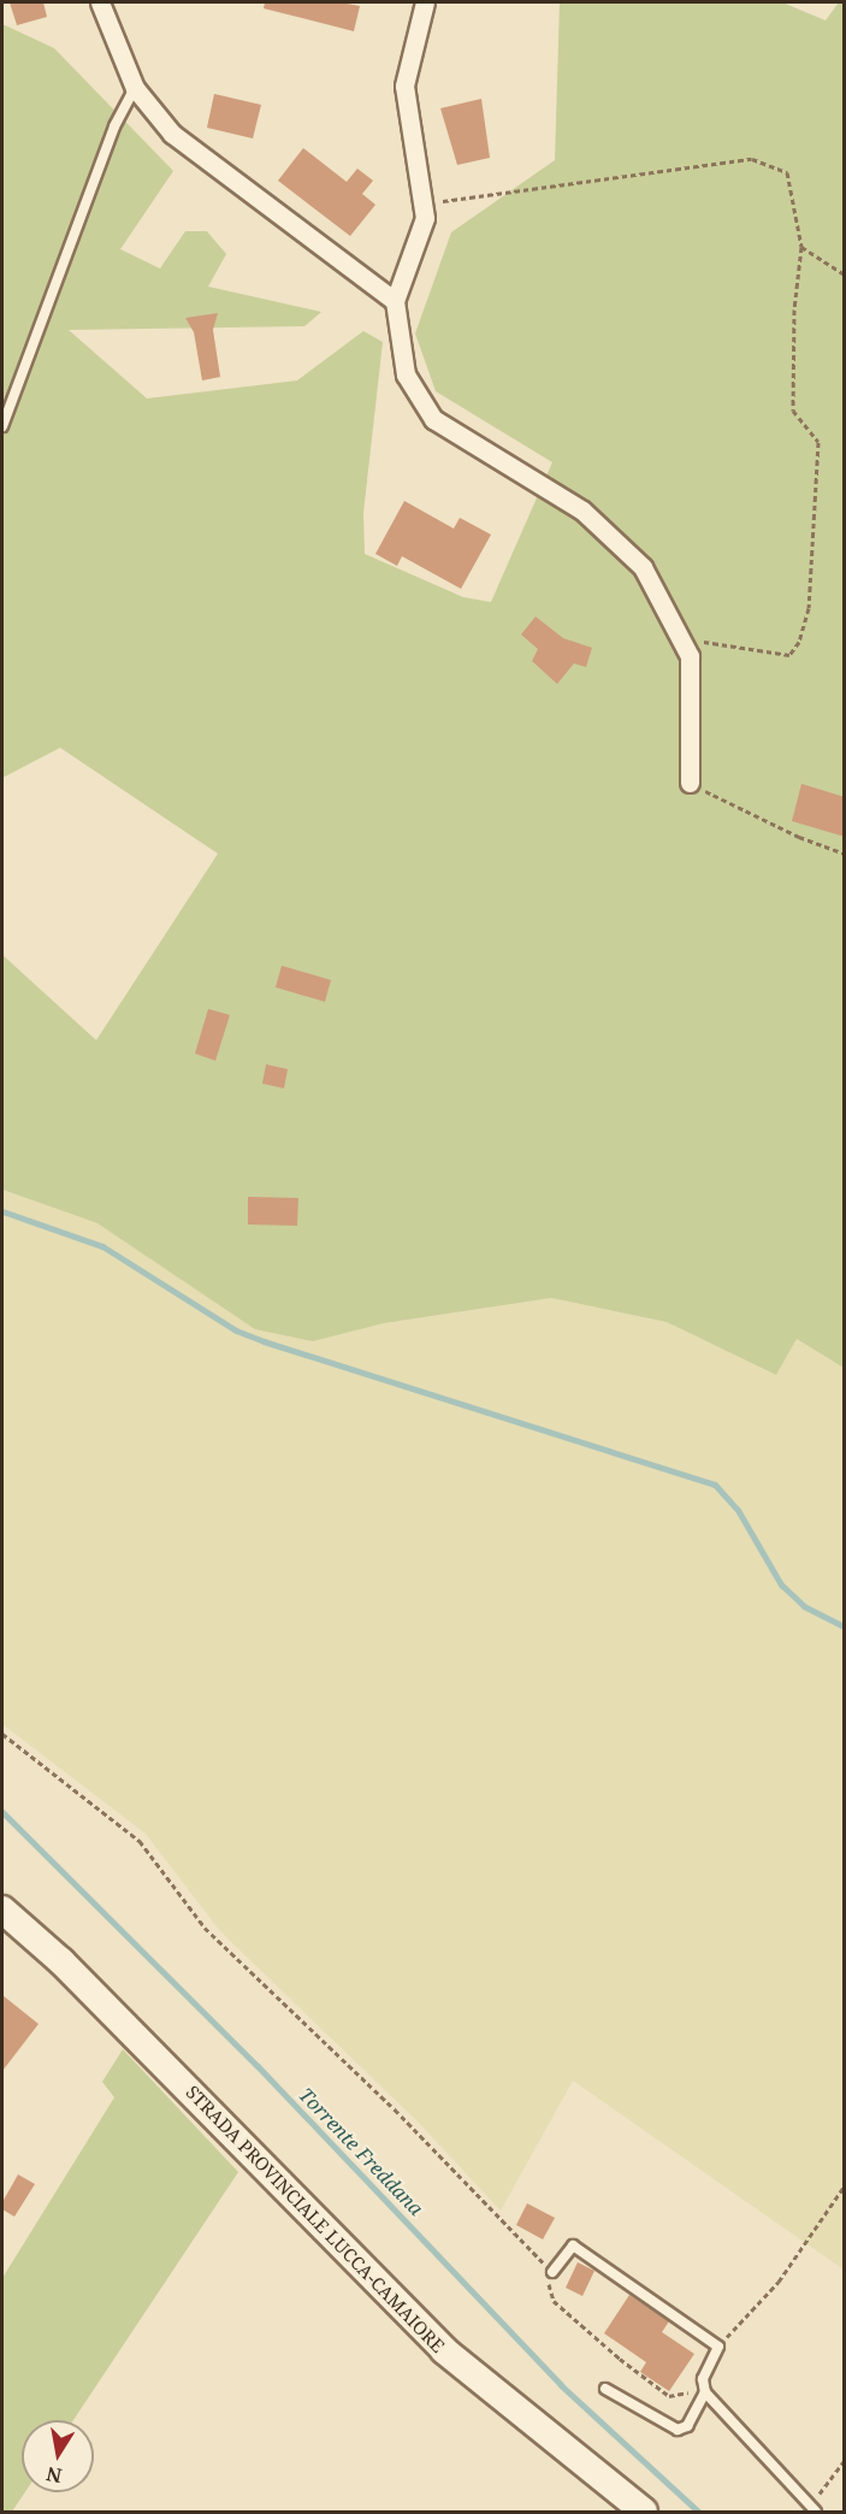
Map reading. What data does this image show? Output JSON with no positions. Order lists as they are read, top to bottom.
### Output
{
  "streets": {
    "main road": ["STRADA PROVINCIALE LUCCA-CAMAIORE"]
  },
  "water": ["Torrente Freddana"],
  "north": "bottom"
}
